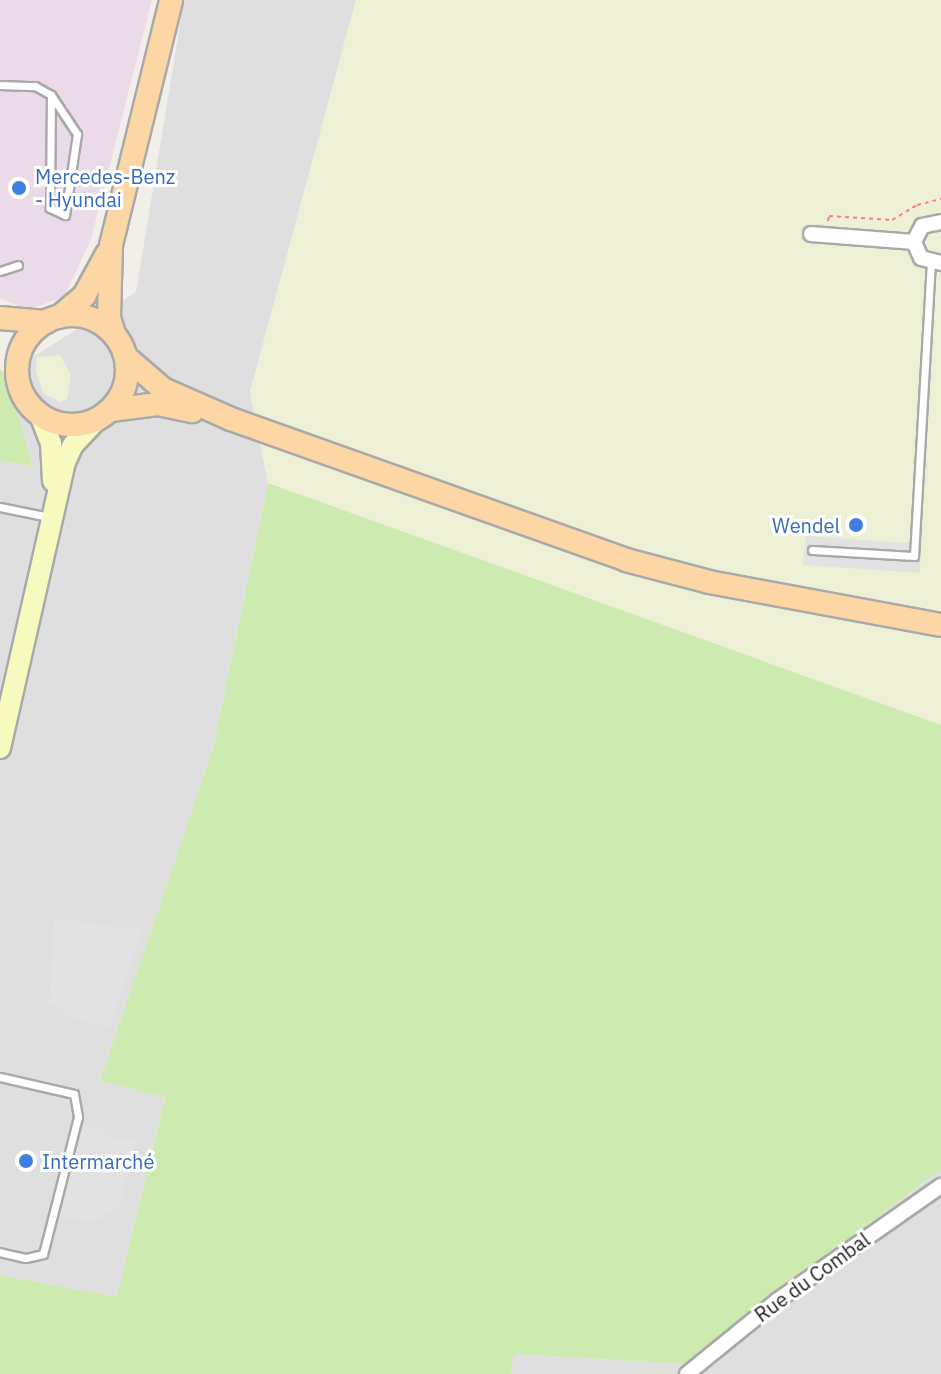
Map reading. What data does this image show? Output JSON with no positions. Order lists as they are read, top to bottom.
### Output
{
  "streets": {
    "street": ["Rue du Combal"]
  },
  "places": ["Mercedes-Benz - Hyundai", "Wendel", "Intermarché"]
}
